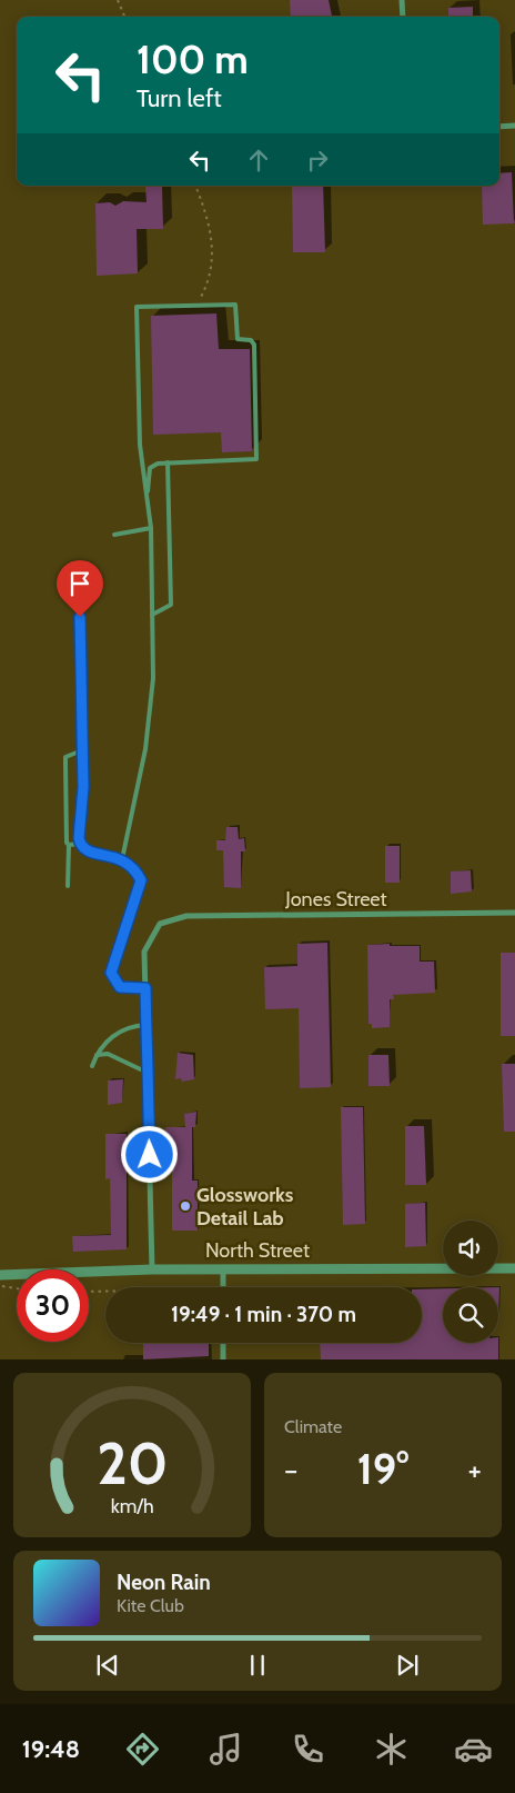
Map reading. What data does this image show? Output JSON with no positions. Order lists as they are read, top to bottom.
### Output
{
  "streets": {
    "street": ["Jones Street", "North Street"]
  },
  "places": ["Glossworks Detail Lab"],
  "page": {
    "turn": ["100 m", "Turn left"],
    "limit": "30",
    "trip": "19:49 · 1 min · 370 m",
    "tile": "Climate",
    "heat": ["−", "19°", "+"],
    "song": ["Neon Rain", "Kite Club"],
    "tabs": "19:48",
    "gauge": ["20", "km/h"]
  }
}
